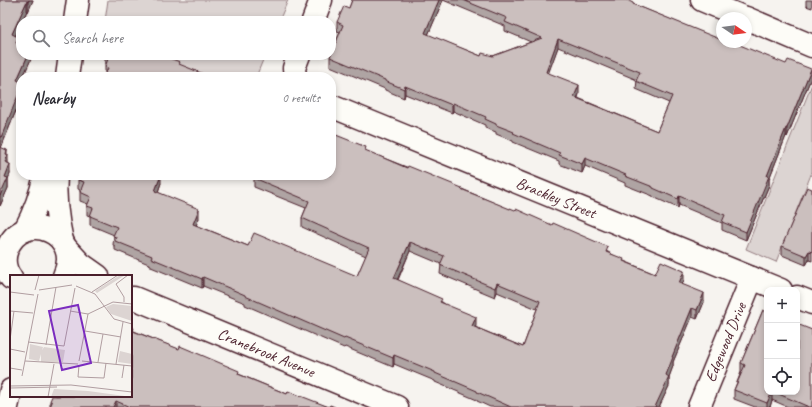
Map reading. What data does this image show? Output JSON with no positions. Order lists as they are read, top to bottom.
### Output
{
  "streets": {
    "street": ["Brackley Street", "Edgewood Drive", "Cranebrook Avenue"]
  },
  "crossings": [
    ["Brackley Street", "Edgewood Drive"]
  ],
  "north": "right",
  "page": {
    "search": "Search here",
    "heading": ["Nearby", "0 results"],
    "map_buttons": ["+", "−"]
  }
}
